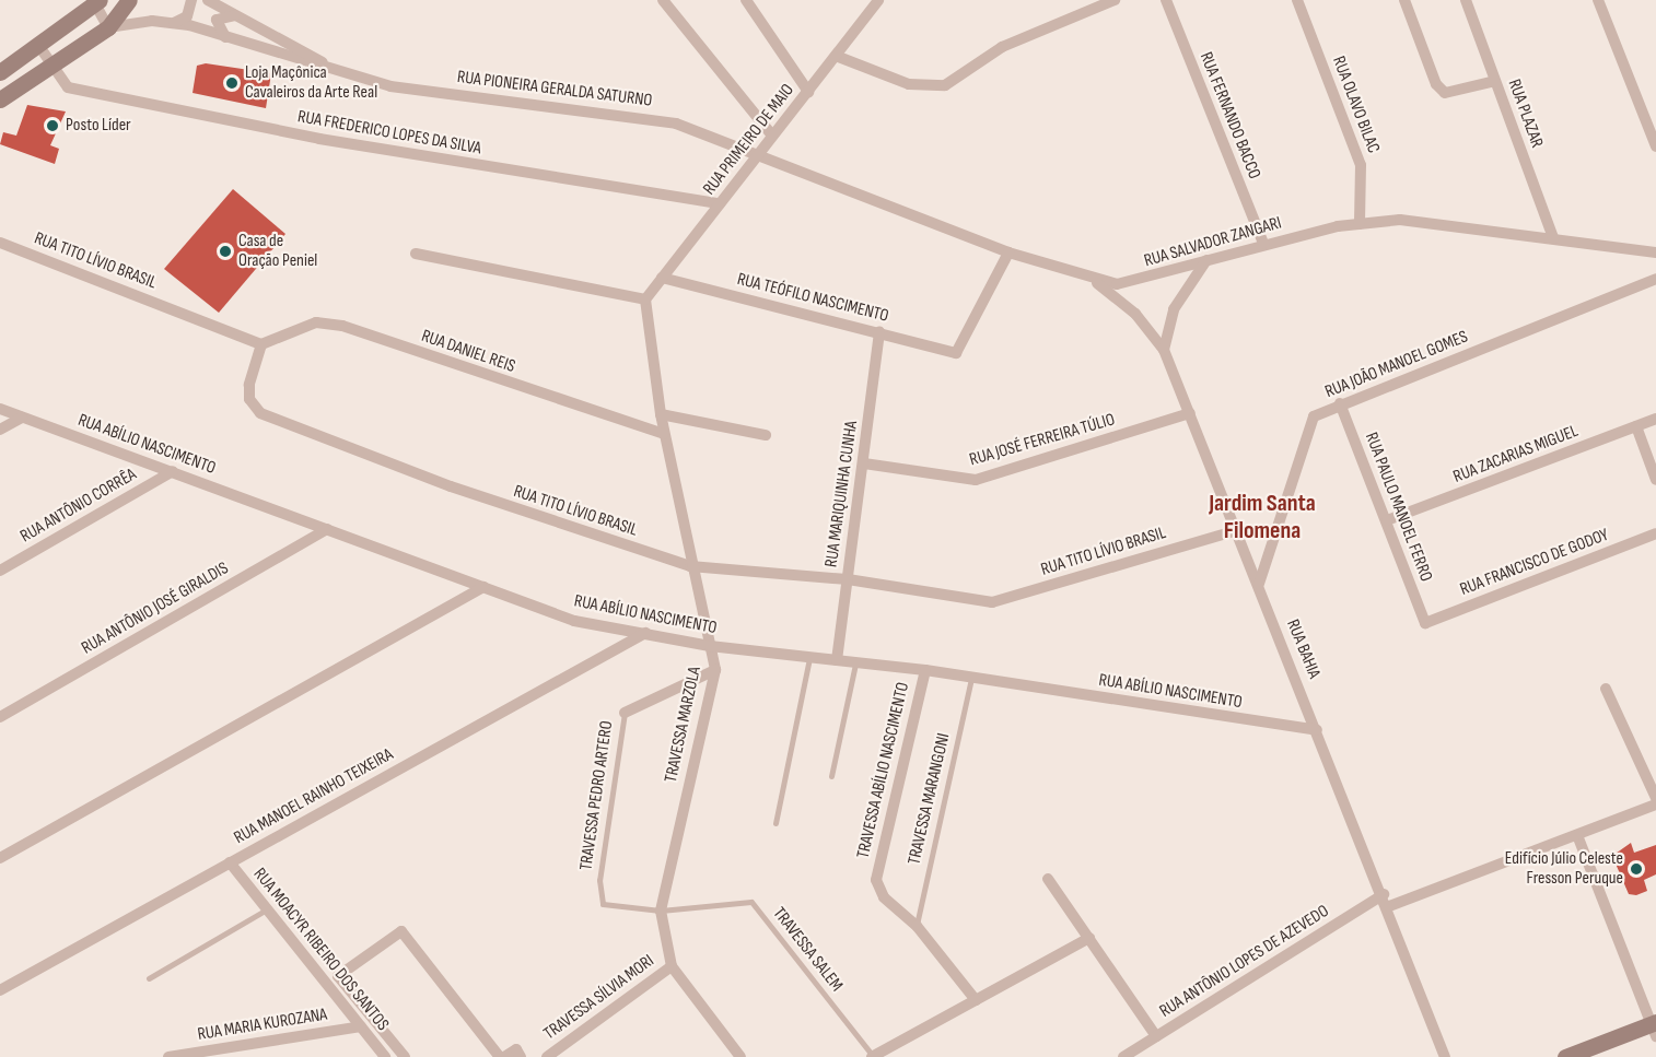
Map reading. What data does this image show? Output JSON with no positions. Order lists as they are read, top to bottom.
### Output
{
  "streets": {
    "street": [
      "RUA PIONEIRA GERALDA SATURNO",
      "RUA OLAVO BILAC",
      "RUA PLAZAR",
      "RUA FERNANDO BACCO",
      "RUA FREDERICO LOPES DA SILVA",
      "RUA PRIMEIRO DE MAIO",
      "RUA SALVADOR ZANGARI",
      "RUA TITO LÍVIO BRASIL",
      "RUA TEÓFILO NASCIMENTO",
      "RUA DANIEL REIS",
      "RUA JOÃO MANOEL GOMES",
      "RUA JOSÉ FERREIRA TÚLIO",
      "RUA ABÍLIO NASCIMENTO",
      "RUA ZACARIAS MIGUEL",
      "RUA MARIQUINHA CUNHA",
      "RUA ANTÔNIO CORRÊA",
      "RUA PAULO MANOEL FERRO",
      "RUA FRANCISCO DE GODOY",
      "RUA ANTÔNIO JOSÉ GIRALDIS",
      "RUA BAHIA",
      "TRAVESSA MARZOLA",
      "TRAVESSA ABÍLIO NASCIMENTO",
      "RUA MANOEL RAINHO TEIXEIRA",
      "RUA MOACYR RIBEIRO DOS SANTOS",
      "RUA ANTÔNIO LOPES DE AZEVEDO",
      "TRAVESSA SÍLVIA MORI",
      "RUA MARIA KUROZANA"
    ],
    "lane": ["TRAVESSA PEDRO ARTERO", "TRAVESSA MARANGONI", "TRAVESSA SALEM"]
  },
  "crossings": [
    ["RUA PIONEIRA GERALDA SATURNO", "RUA PRIMEIRO DE MAIO"],
    ["RUA PIONEIRA GERALDA SATURNO", "RUA SALVADOR ZANGARI"],
    ["RUA OLAVO BILAC", "RUA SALVADOR ZANGARI"],
    ["RUA PLAZAR", "RUA SALVADOR ZANGARI"],
    ["RUA FERNANDO BACCO", "RUA SALVADOR ZANGARI"],
    ["RUA FREDERICO LOPES DA SILVA", "RUA PRIMEIRO DE MAIO"],
    ["RUA PRIMEIRO DE MAIO", "RUA SALVADOR ZANGARI"],
    ["RUA PRIMEIRO DE MAIO", "RUA TEÓFILO NASCIMENTO"],
    ["RUA PRIMEIRO DE MAIO", "TRAVESSA MARZOLA"],
    ["RUA SALVADOR ZANGARI", "RUA TEÓFILO NASCIMENTO"],
    ["RUA SALVADOR ZANGARI", "RUA BAHIA"],
    ["RUA TITO LÍVIO BRASIL", "RUA DANIEL REIS"],
    ["RUA TITO LÍVIO BRASIL", "RUA MARIQUINHA CUNHA"],
    ["RUA TITO LÍVIO BRASIL", "RUA BAHIA"],
    ["RUA TITO LÍVIO BRASIL", "TRAVESSA MARZOLA"],
    ["RUA TEÓFILO NASCIMENTO", "RUA MARIQUINHA CUNHA"],
    ["RUA DANIEL REIS", "TRAVESSA MARZOLA"],
    ["RUA JOÃO MANOEL GOMES", "RUA PAULO MANOEL FERRO"],
    ["RUA JOÃO MANOEL GOMES", "RUA BAHIA"],
    ["RUA JOSÉ FERREIRA TÚLIO", "RUA MARIQUINHA CUNHA"],
    ["RUA JOSÉ FERREIRA TÚLIO", "RUA BAHIA"],
    ["RUA ABÍLIO NASCIMENTO", "RUA MARIQUINHA CUNHA"],
    ["RUA ABÍLIO NASCIMENTO", "RUA ANTÔNIO CORRÊA"],
    ["RUA ABÍLIO NASCIMENTO", "RUA ANTÔNIO JOSÉ GIRALDIS"],
    ["RUA ABÍLIO NASCIMENTO", "RUA BAHIA"],
    ["RUA ABÍLIO NASCIMENTO", "TRAVESSA MARZOLA"],
    ["RUA ABÍLIO NASCIMENTO", "TRAVESSA ABÍLIO NASCIMENTO"],
    ["RUA ABÍLIO NASCIMENTO", "RUA MANOEL RAINHO TEIXEIRA"],
    ["RUA ABÍLIO NASCIMENTO", "TRAVESSA MARANGONI"],
    ["RUA ZACARIAS MIGUEL", "RUA PAULO MANOEL FERRO"],
    ["RUA PAULO MANOEL FERRO", "RUA FRANCISCO DE GODOY"],
    ["RUA BAHIA", "RUA ANTÔNIO LOPES DE AZEVEDO"],
    ["TRAVESSA MARZOLA", "TRAVESSA PEDRO ARTERO"],
    ["TRAVESSA MARZOLA", "TRAVESSA SALEM"],
    ["TRAVESSA MARZOLA", "TRAVESSA SÍLVIA MORI"],
    ["TRAVESSA ABÍLIO NASCIMENTO", "TRAVESSA MARANGONI"],
    ["TRAVESSA PEDRO ARTERO", "TRAVESSA SALEM"],
    ["RUA MANOEL RAINHO TEIXEIRA", "RUA MOACYR RIBEIRO DOS SANTOS"],
    ["RUA MOACYR RIBEIRO DOS SANTOS", "RUA MARIA KUROZANA"]
  ],
  "districts": ["Jardim Santa Filomena"],
  "places": [
    "Loja Maçônica Cavaleiros da Arte Real",
    "Posto Líder",
    "Casa de Oração Peniel",
    "Edifício Júlio Celeste Fresson Peruque"
  ]
}
